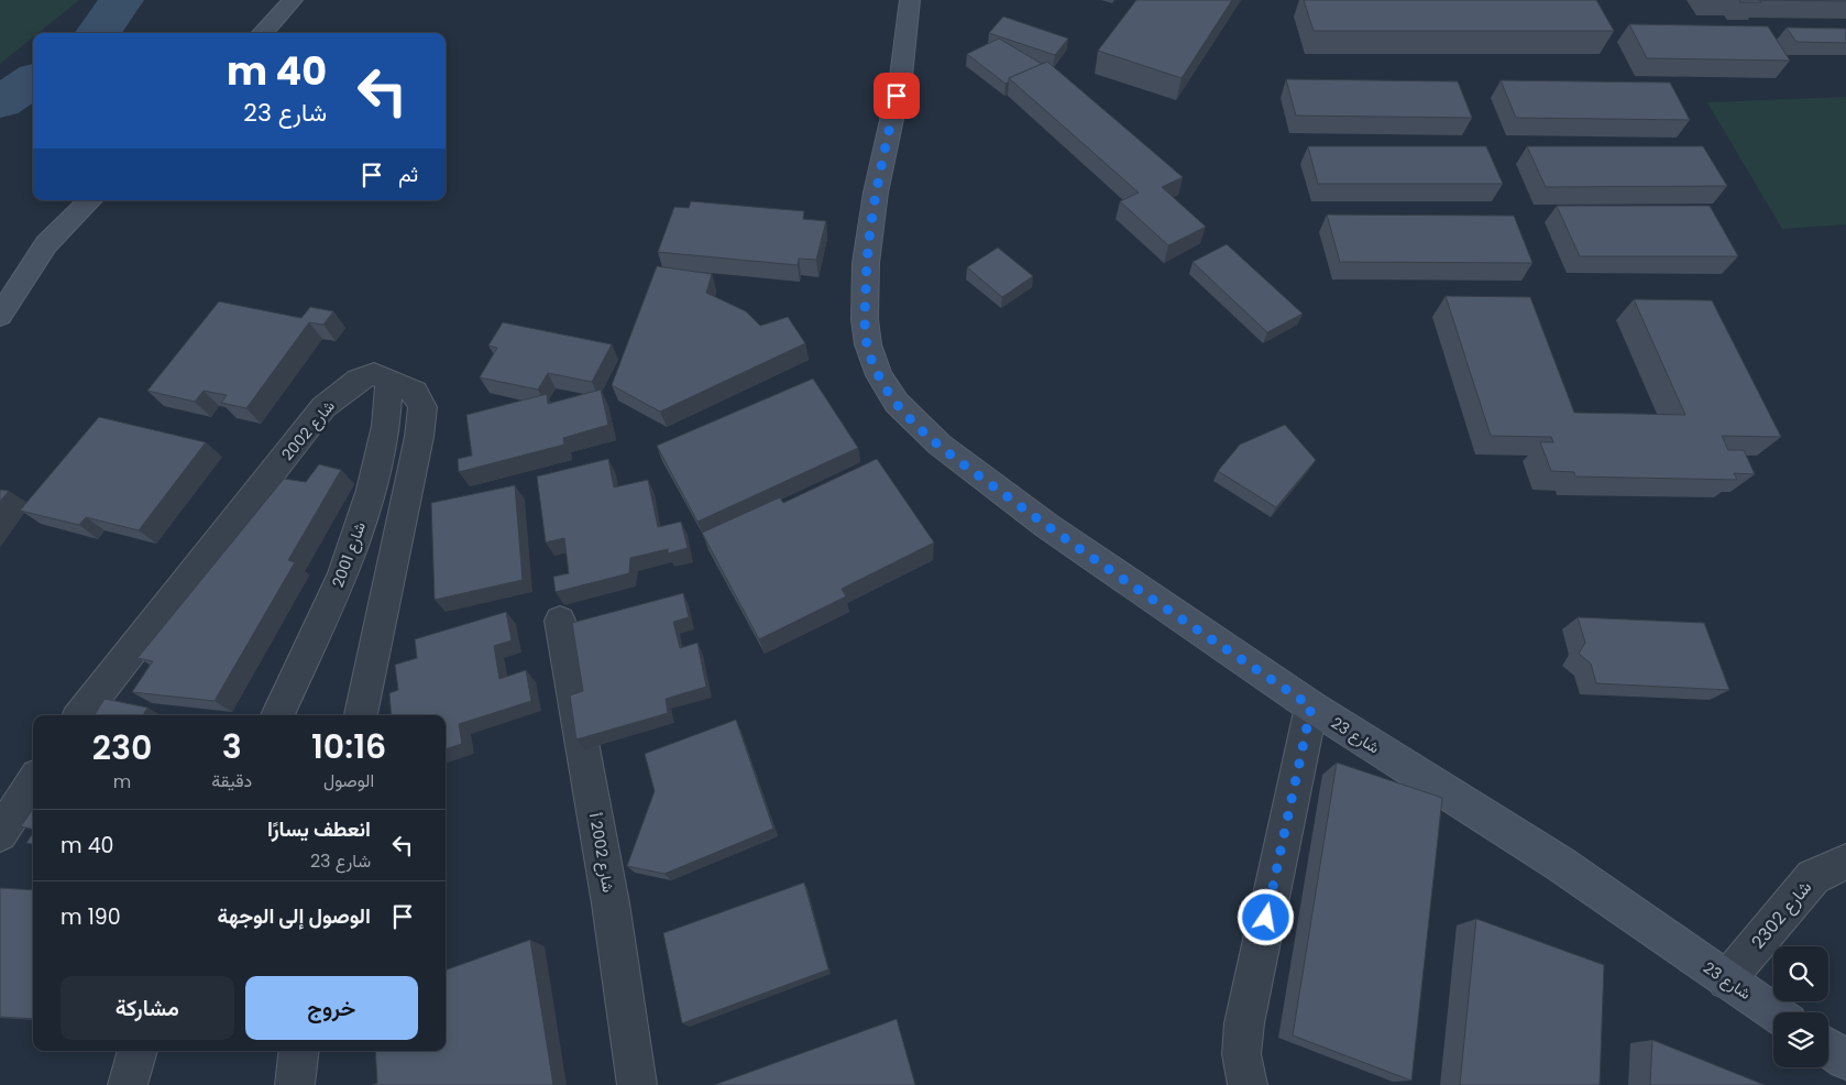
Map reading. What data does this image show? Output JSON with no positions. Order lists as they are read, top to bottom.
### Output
{
  "streets": {
    "street": [
      "شارع 2002",
      "شارع 2001",
      "شارع 23",
      "شارع 2002 أ",
      "شارع 2302"
    ]
  },
  "crossings": [
    ["شارع 2002", "شارع 2001"],
    ["شارع 23", "شارع 2302"]
  ],
  "page": {
    "turn": ["40 m", "شارع 23"],
    "then": "ثم",
    "eta": [
      "10:16",
      "الوصول",
      "3",
      "دقيقة",
      "230",
      "m"
    ],
    "list": [
      {
        "name": "انعطف يسارًا",
        "note": "شارع 23",
        "value": "40 m"
      },
      {
        "name": "الوصول إلى الوجهة",
        "value": "190 m"
      }
    ],
    "buttons": ["خروج", "مشاركة"]
  }
}
